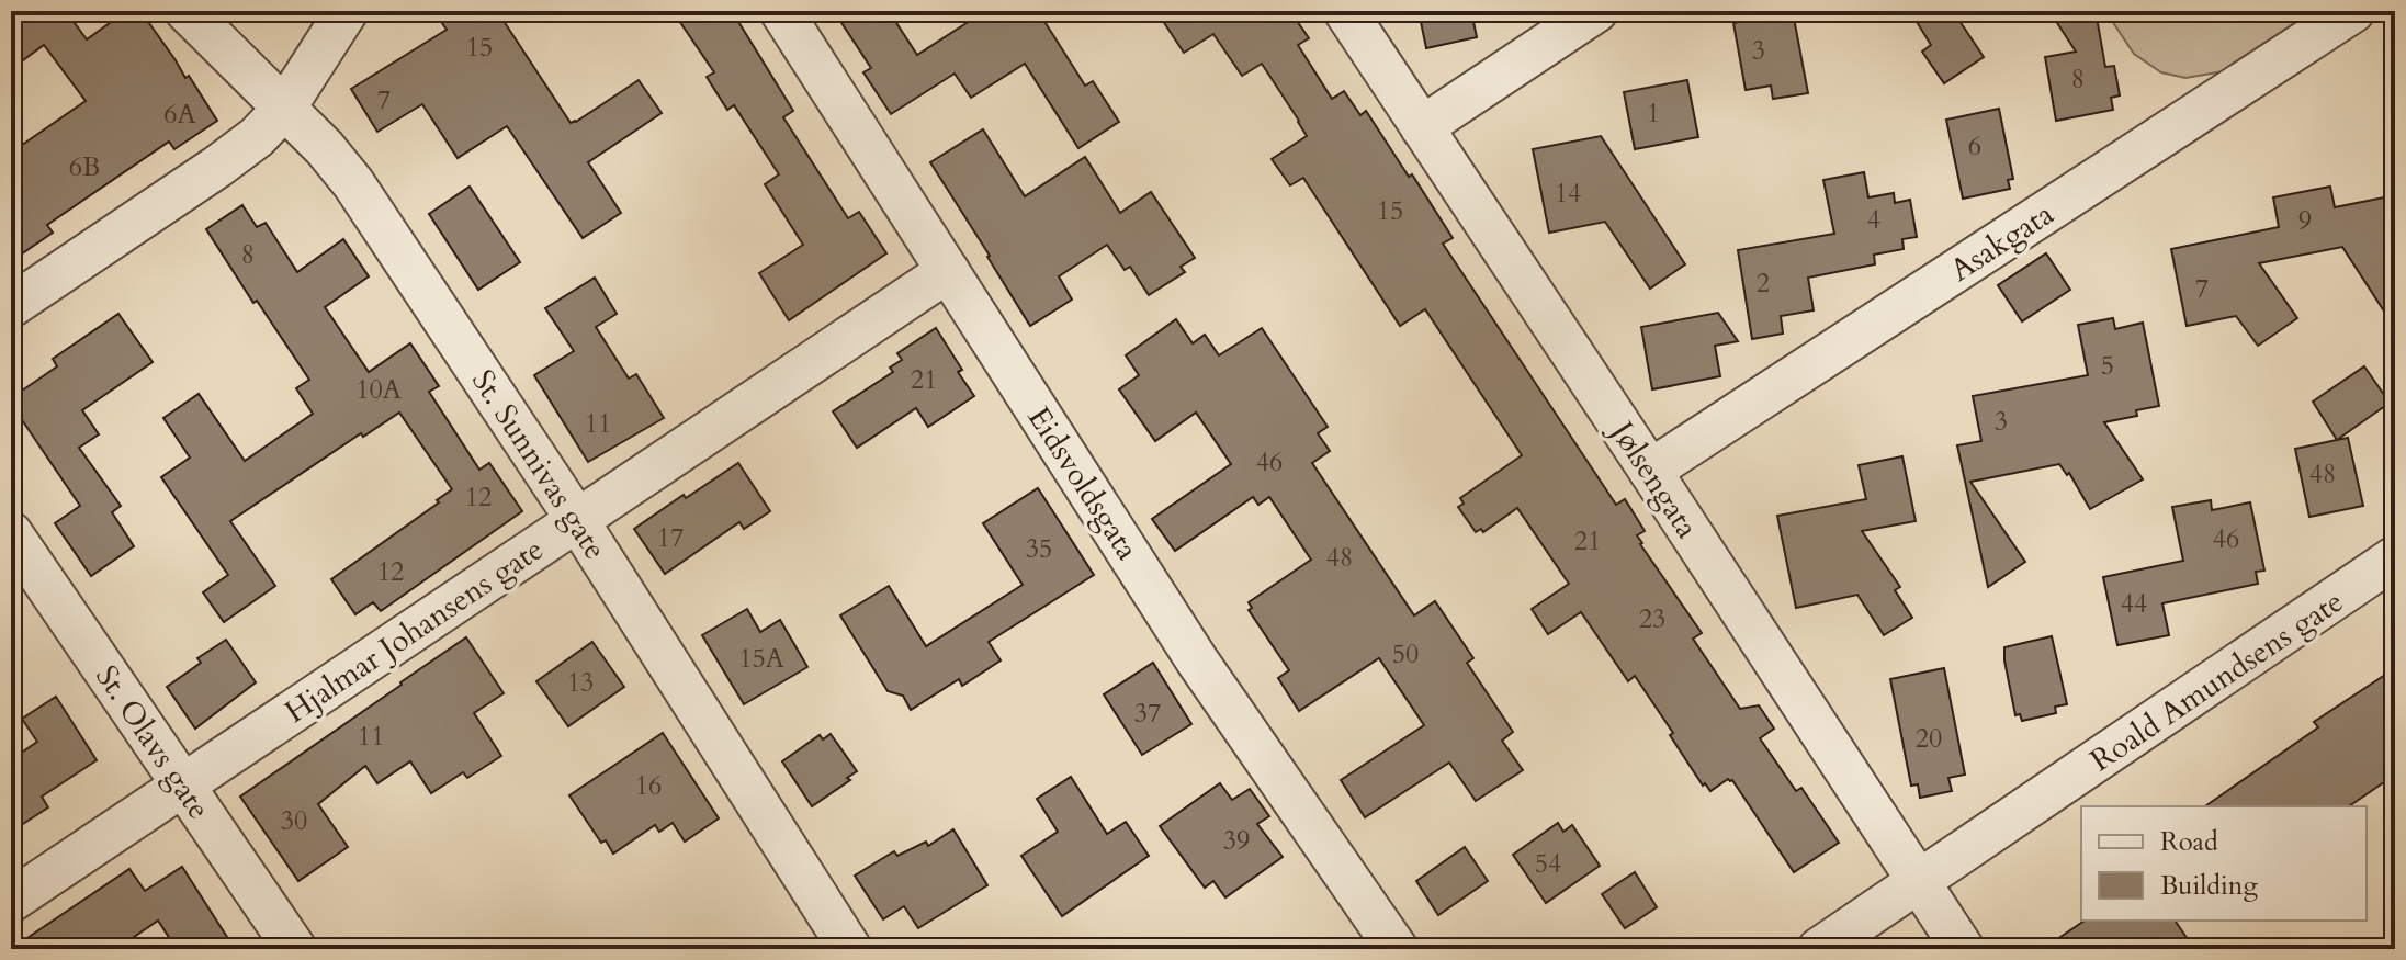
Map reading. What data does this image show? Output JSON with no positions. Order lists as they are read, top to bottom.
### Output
{
  "streets": {
    "street": [
      "Asakgata",
      "St. Sunnivas gate",
      "Jølsengata",
      "Eidsvoldsgata",
      "Hjalmar Johansens gate",
      "Roald Amundsens gate",
      "St. Olavs gate"
    ]
  },
  "crossings": [
    ["Asakgata", "Jølsengata"],
    ["St. Sunnivas gate", "Hjalmar Johansens gate"],
    ["Jølsengata", "Roald Amundsens gate"],
    ["Eidsvoldsgata", "Hjalmar Johansens gate"],
    ["Hjalmar Johansens gate", "St. Olavs gate"]
  ],
  "house_numbers": [
    "15",
    "3",
    "8",
    "7",
    "1",
    "6A",
    "6",
    "6B",
    "14",
    "15",
    "4",
    "9",
    "8",
    "2",
    "7",
    "5",
    "21",
    "10A",
    "3",
    "11",
    "46",
    "48",
    "12",
    "17",
    "46",
    "21",
    "35",
    "48",
    "12",
    "44",
    "23",
    "50",
    "15A",
    "13",
    "37",
    "11",
    "20",
    "16",
    "30",
    "39",
    "54"
  ],
  "legend": ["Road", "Building"]
}
